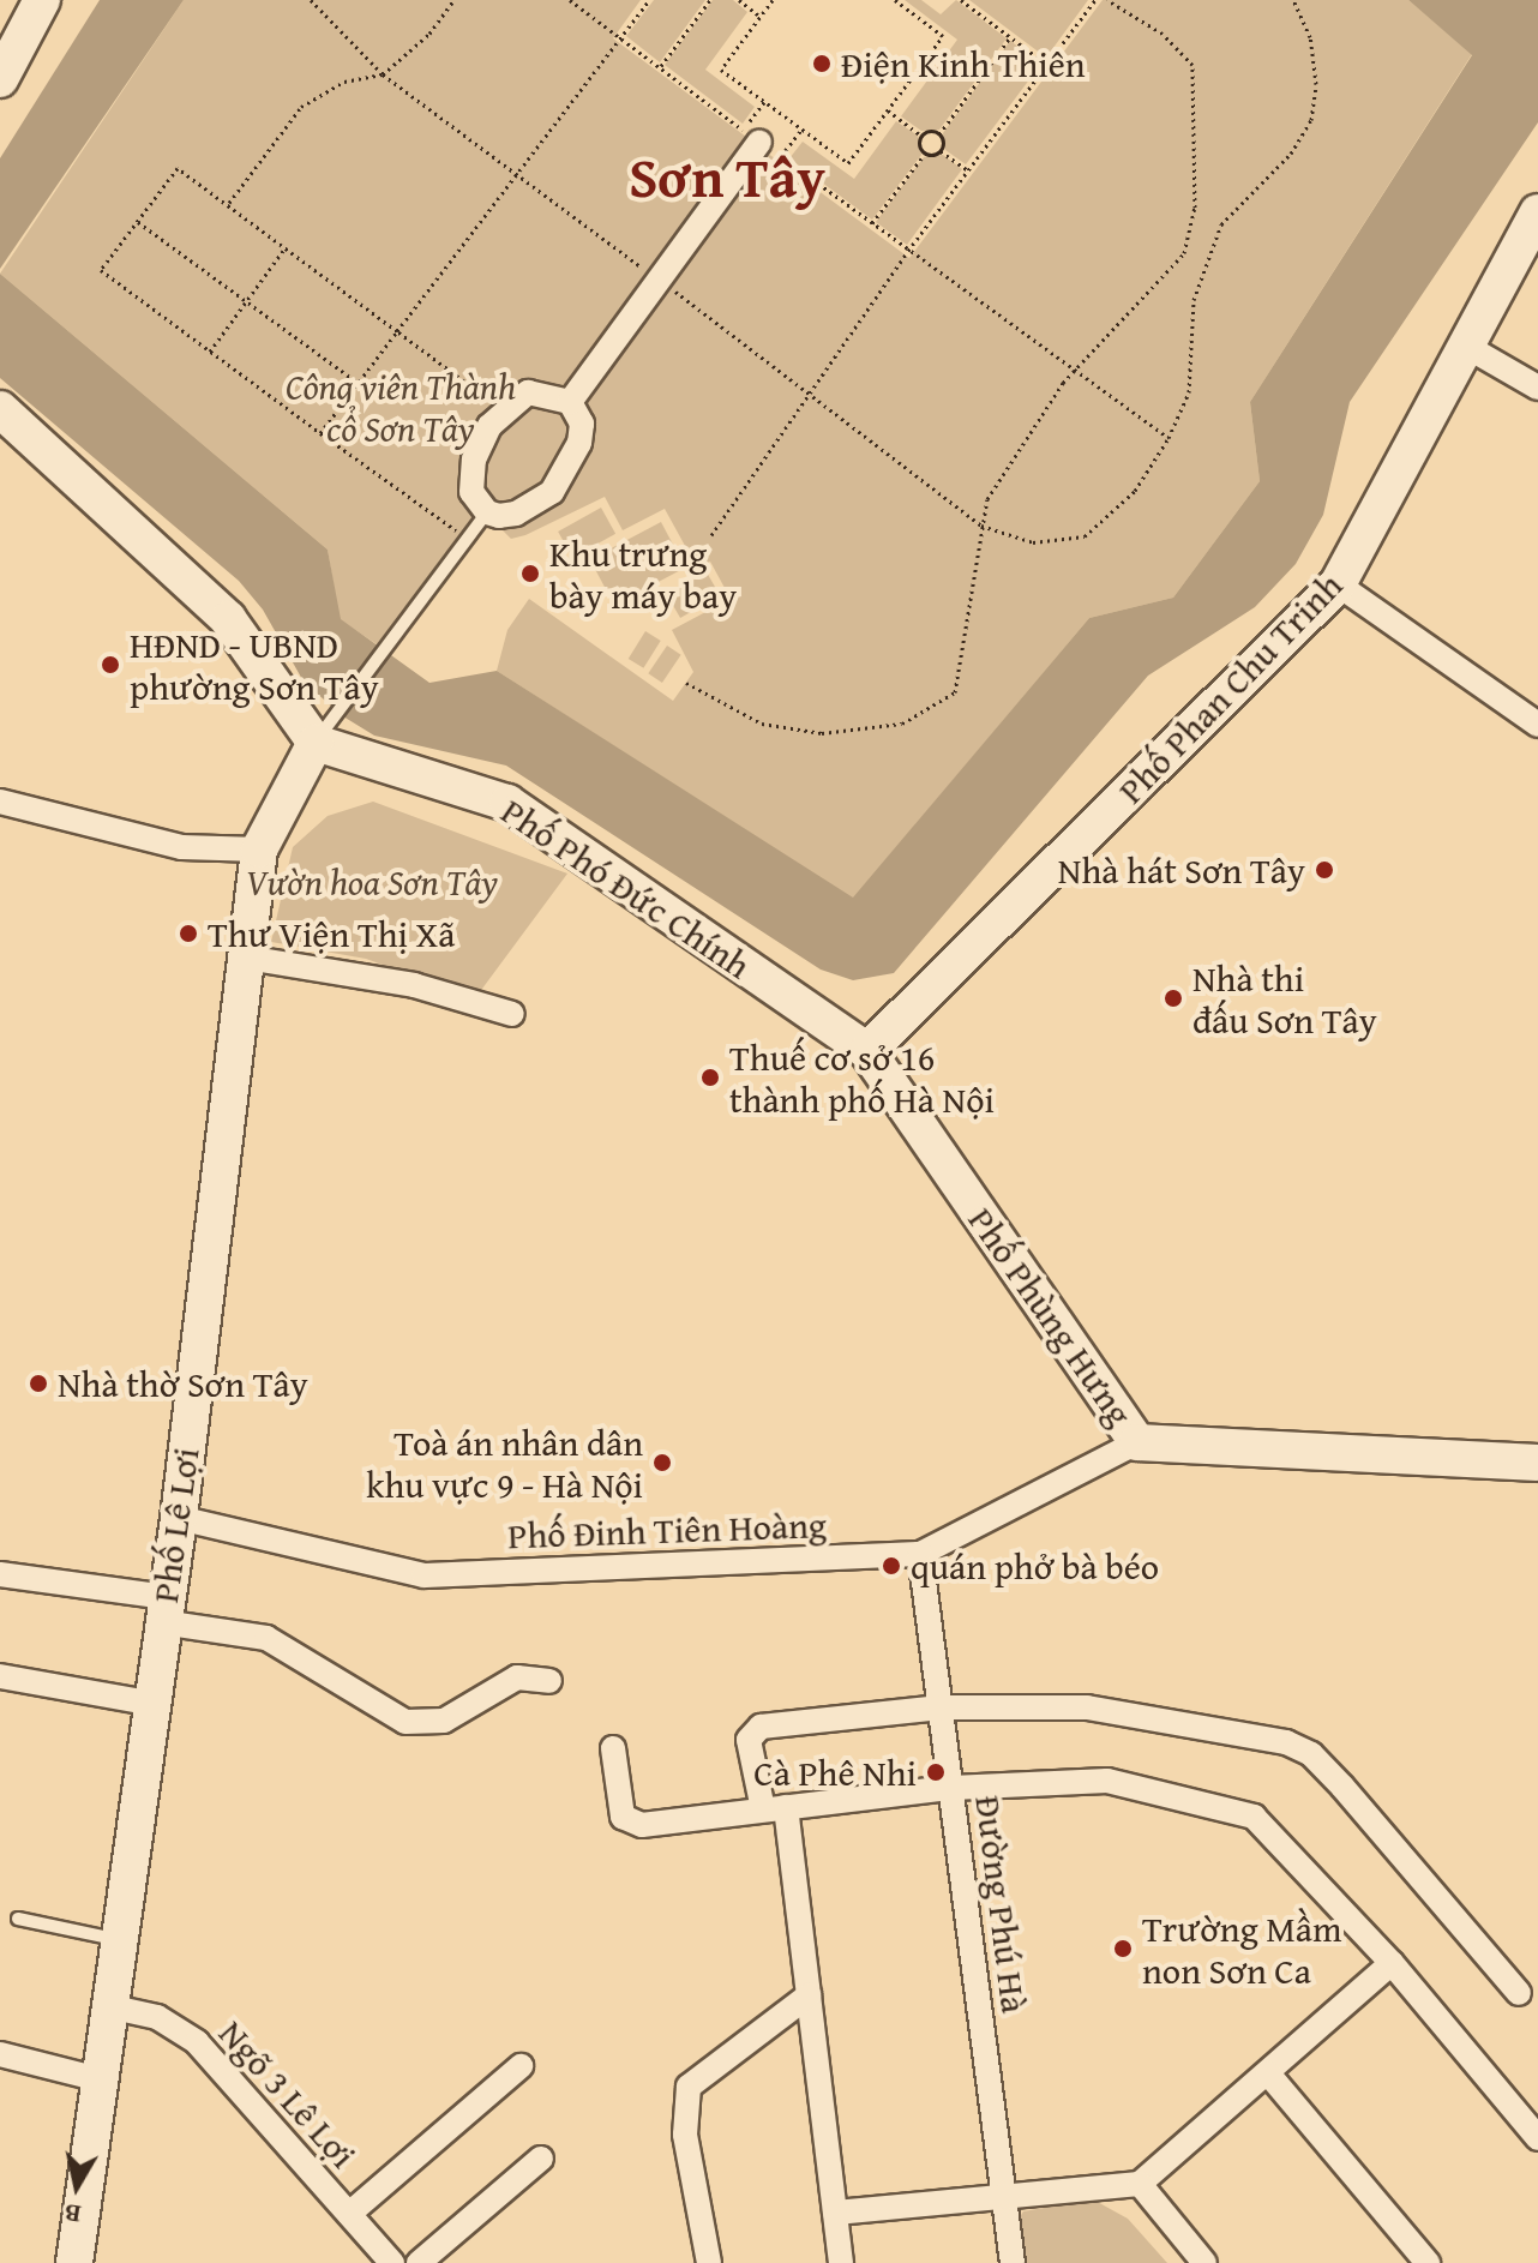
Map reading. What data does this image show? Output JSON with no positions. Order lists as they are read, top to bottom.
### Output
{
  "streets": {
    "main road": [
      "Phố Phan Chu Trinh",
      "Phố Phó Đức Chính",
      "Phố Phùng Hưng",
      "Phố Lê Lợi"
    ],
    "street": ["Phố Đinh Tiên Hoàng", "Đường Phú Hà", "Ngõ 3 Lê Lợi"]
  },
  "crossings": [
    ["Phố Phan Chu Trinh", "Phố Phó Đức Chính"],
    ["Phố Phan Chu Trinh", "Phố Phùng Hưng"],
    ["Phố Phó Đức Chính", "Phố Phùng Hưng"],
    ["Phố Phó Đức Chính", "Phố Lê Lợi"],
    ["Phố Phùng Hưng", "Phố Đinh Tiên Hoàng"],
    ["Phố Lê Lợi", "Phố Đinh Tiên Hoàng"],
    ["Phố Lê Lợi", "Ngõ 3 Lê Lợi"],
    ["Phố Đinh Tiên Hoàng", "Đường Phú Hà"]
  ],
  "districts": ["Sơn Tây"],
  "parks": ["Công viên Thành cổ Sơn Tây", "Vườn hoa Sơn Tây"],
  "places": [
    "Điện Kinh Thiên",
    "Khu trưng bày máy bay",
    "HĐND - UBND phường Sơn Tây",
    "Nhà hát Sơn Tây",
    "Thư Viện Thị Xã",
    "Nhà thi đấu Sơn Tây",
    "Thuế cơ sở 16 thành phố Hà Nội",
    "Nhà thờ Sơn Tây",
    "Toà án nhân dân khu vực 9 - Hà Nội",
    "quán phở bà béo",
    "Cà Phê Nhi",
    "Trường Mầm non Sơn Ca"
  ],
  "north": "bottom"
}
